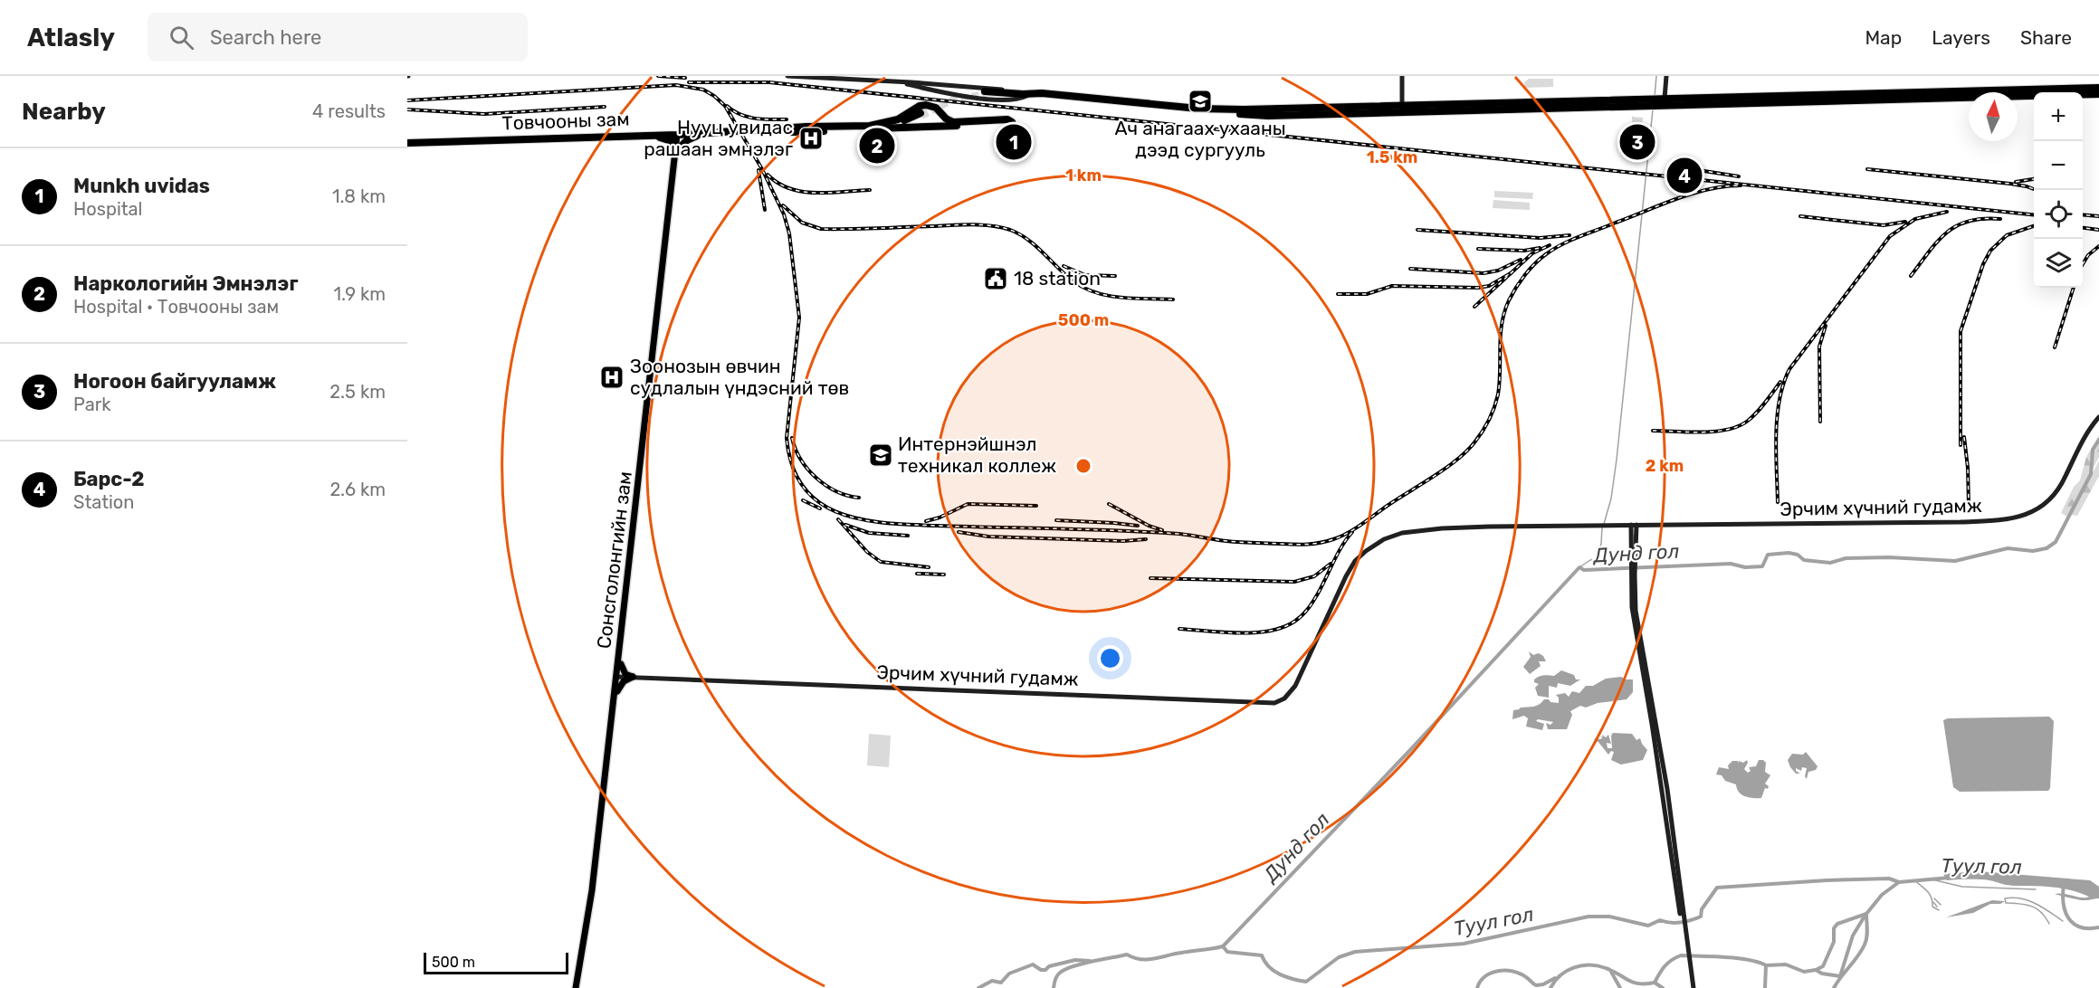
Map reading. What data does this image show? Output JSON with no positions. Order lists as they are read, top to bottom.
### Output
{
  "streets": {
    "highway": ["Товчооны зам"],
    "main road": ["Эрчим хүчний гудамж", "Сонсголонгийн зам"]
  },
  "crossings": [
    ["Товчооны зам", "Сонсголонгийн зам"],
    ["Эрчим хүчний гудамж", "Сонсголонгийн зам"]
  ],
  "water": ["Дунд гол", "Туул гол"],
  "places": {
    "school or university": ["Ач анагаах ухааны дээд сургууль", "Интернэйшнэл техникал коллеж"],
    "hospital": ["Нууц увидас рашаан эмнэлэг", "Зоонозын өвчин судлалын үндэсний төв"],
    "public building": ["18 station"]
  },
  "scale_bar": "500 m",
  "north": "top",
  "page": {
    "header": "Atlasly",
    "search": "Search here",
    "nav": ["Map", "Layers", "Share"],
    "heading": ["Nearby", "4 results"],
    "map_buttons": ["+", "−"],
    "pins": [
      "1",
      "3",
      "2",
      "4"
    ],
    "list": [
      {
        "mark": "1",
        "name": "Munkh uvidas",
        "note": "Hospital",
        "value": "1.8 km"
      },
      {
        "mark": "2",
        "name": "Наркологийн Эмнэлэг",
        "note": "Hospital · Товчооны зам",
        "value": "1.9 km"
      },
      {
        "mark": "3",
        "name": "Ногоон байгууламж",
        "note": "Park",
        "value": "2.5 km"
      },
      {
        "mark": "4",
        "name": "Барс-2",
        "note": "Station",
        "value": "2.6 km"
      }
    ],
    "scale": "500 m"
  },
  "rings": [
    "1.5 km",
    "1 km",
    "500 m",
    "2 km"
  ]
}
